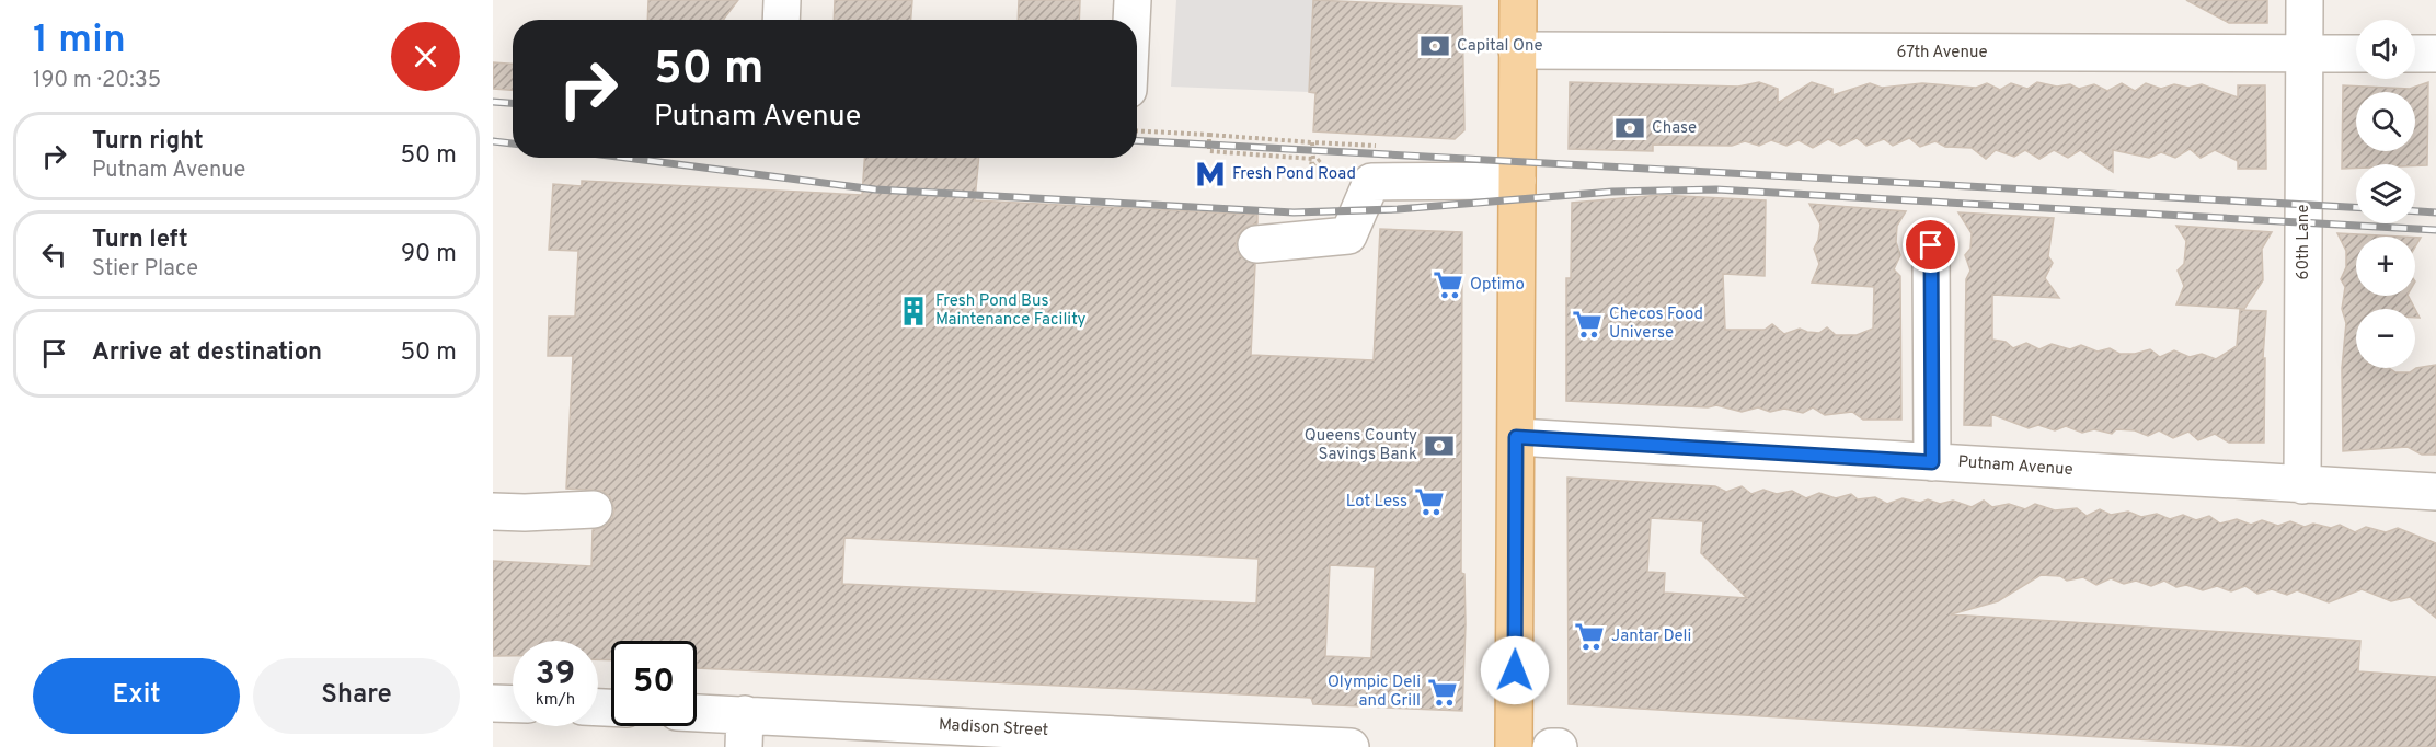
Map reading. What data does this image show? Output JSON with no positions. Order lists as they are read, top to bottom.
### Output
{
  "streets": {
    "street": [
      "67th Avenue",
      "60th Lane",
      "Putnam Avenue",
      "Madison Street"
    ]
  },
  "crossings": [
    ["67th Avenue", "60th Lane"],
    ["60th Lane", "Putnam Avenue"]
  ],
  "places": {
    "bank": ["Capital One", "Chase", "Queens County Savings Bank"],
    "metro station": ["Fresh Pond Road"],
    "supermarket": [
      "Optimo",
      "Checos Food Universe",
      "Lot Less",
      "Jantar Deli",
      "Olympic Deli and Grill"
    ],
    "building": ["Fresh Pond Bus Maintenance Facility"]
  },
  "page": {
    "heading": ["1 min", "190 m · 20:35"],
    "map_buttons": ["+", "−"],
    "turn": ["50 m", "Putnam Avenue"],
    "list": [
      {
        "name": "Turn right",
        "note": "Putnam Avenue",
        "value": "50 m"
      },
      {
        "name": "Turn left",
        "note": "Stier Place",
        "value": "90 m"
      },
      {
        "name": "Arrive at destination",
        "value": "50 m"
      }
    ],
    "speed": "39 km/h",
    "limit": "50",
    "buttons": ["Exit", "Share"]
  }
}
